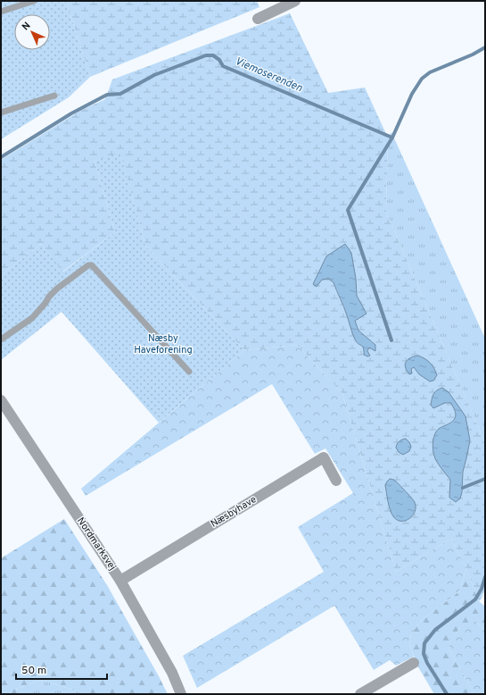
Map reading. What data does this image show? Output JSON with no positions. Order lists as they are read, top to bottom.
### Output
{
  "streets": {
    "street": ["Næsbyhave", "Nordmarksvej"]
  },
  "crossings": [
    ["Næsbyhave", "Nordmarksvej"]
  ],
  "water": ["Viemoserenden"],
  "parks": ["Næsby Haveforening"],
  "scale_bar": "50 m",
  "north": "top left"
}
